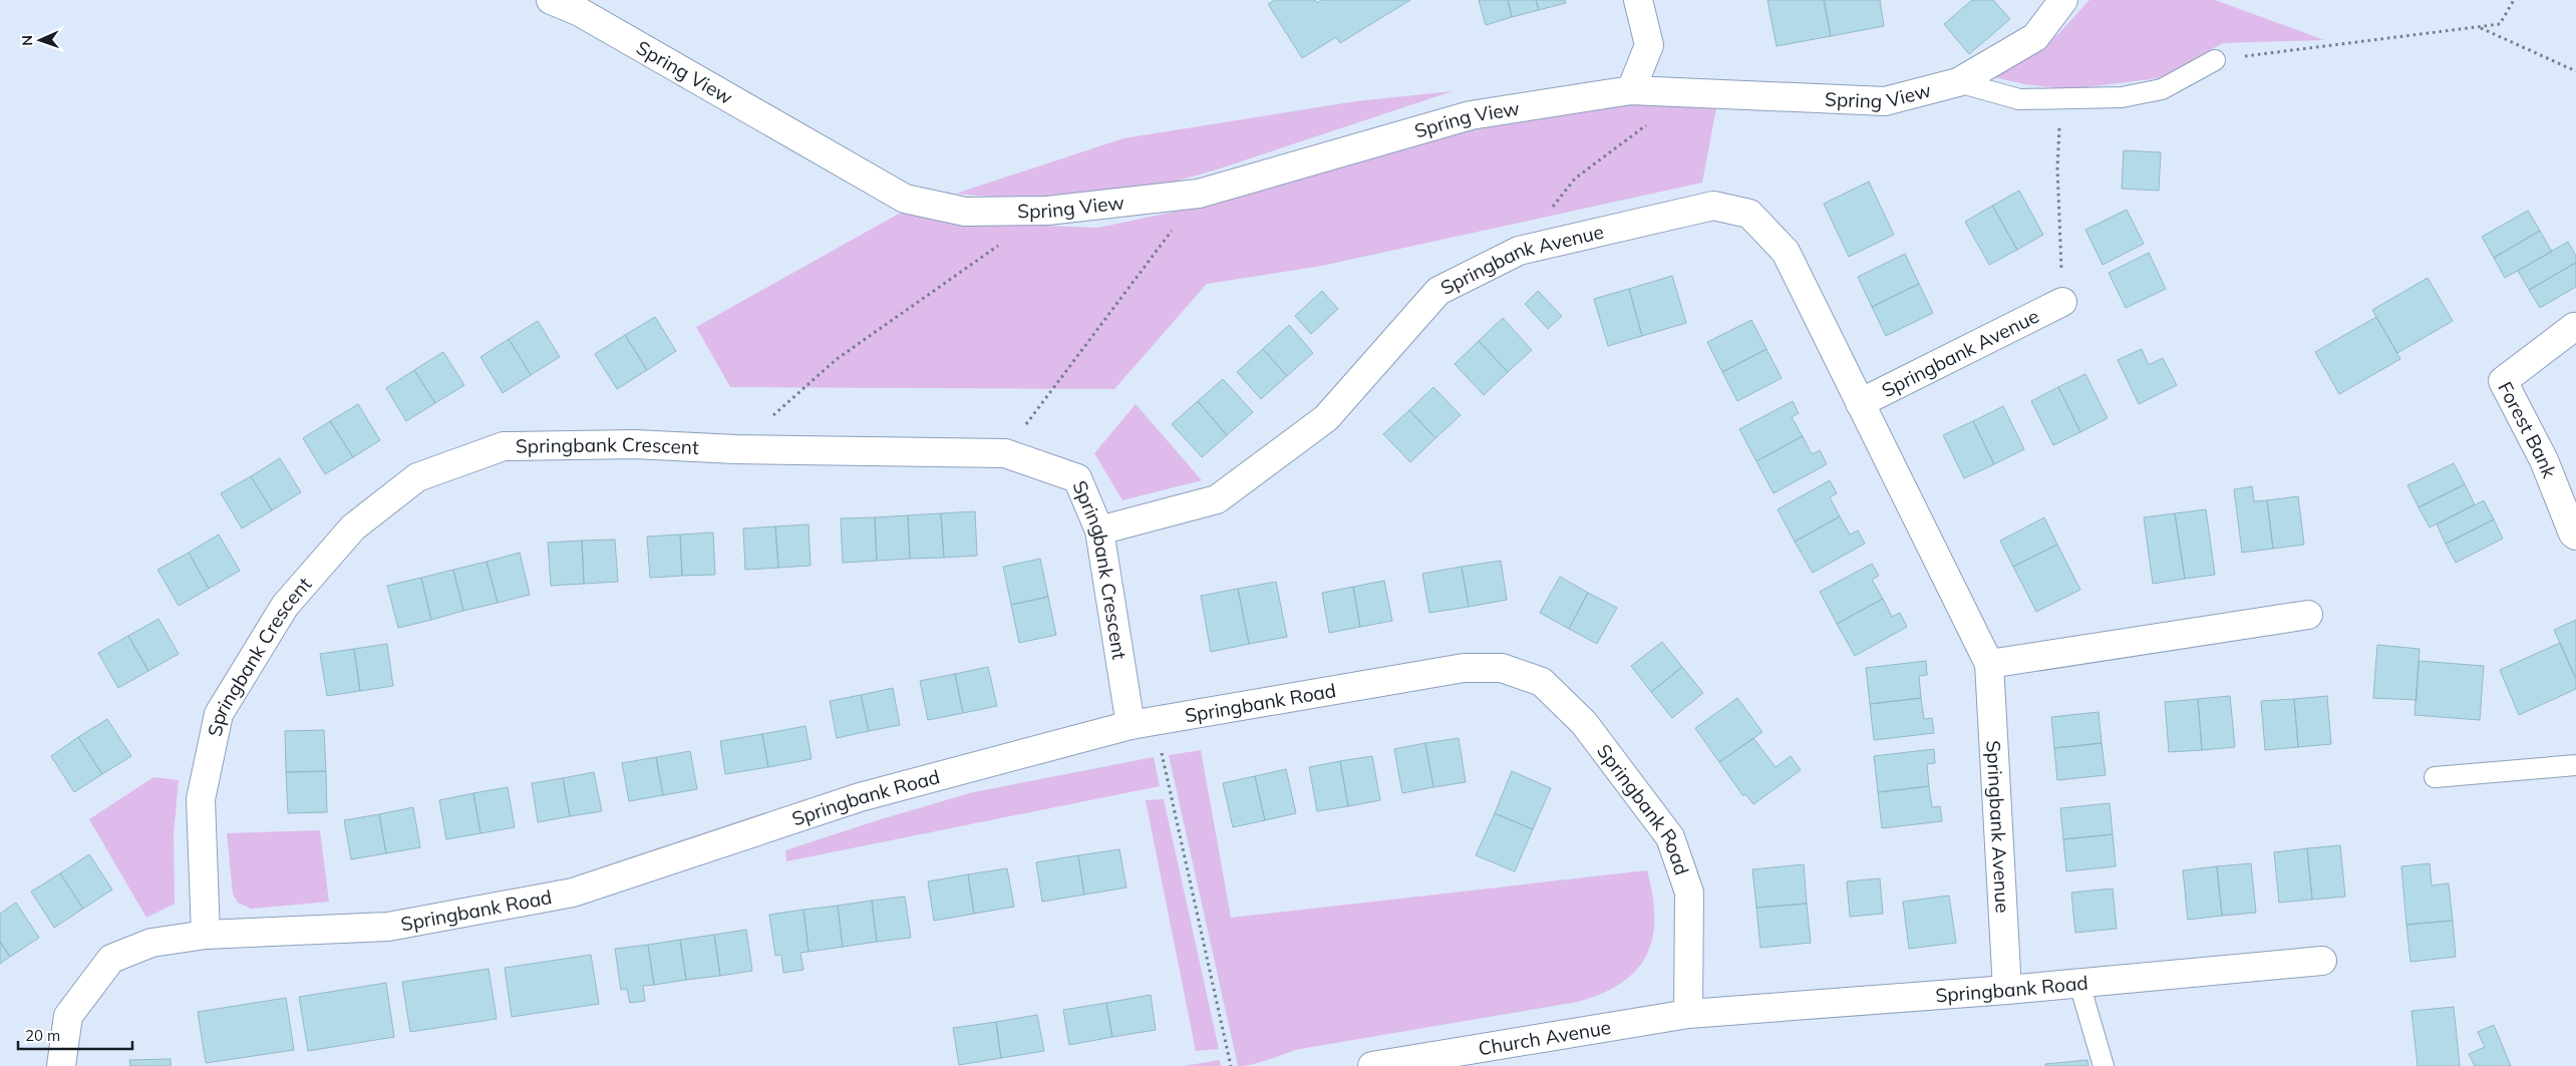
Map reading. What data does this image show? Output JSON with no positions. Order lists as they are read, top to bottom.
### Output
{
  "streets": {
    "street": [
      "Spring View",
      "Springbank Avenue",
      "Forest Bank",
      "Springbank Crescent",
      "Springbank Road",
      "Church Avenue"
    ]
  },
  "crossings": [
    ["Springbank Avenue", "Springbank Crescent"],
    ["Springbank Avenue", "Springbank Road"],
    ["Springbank Crescent", "Springbank Road"],
    ["Springbank Road", "Church Avenue"]
  ],
  "scale_bar": "20 m",
  "north": "left"
}
